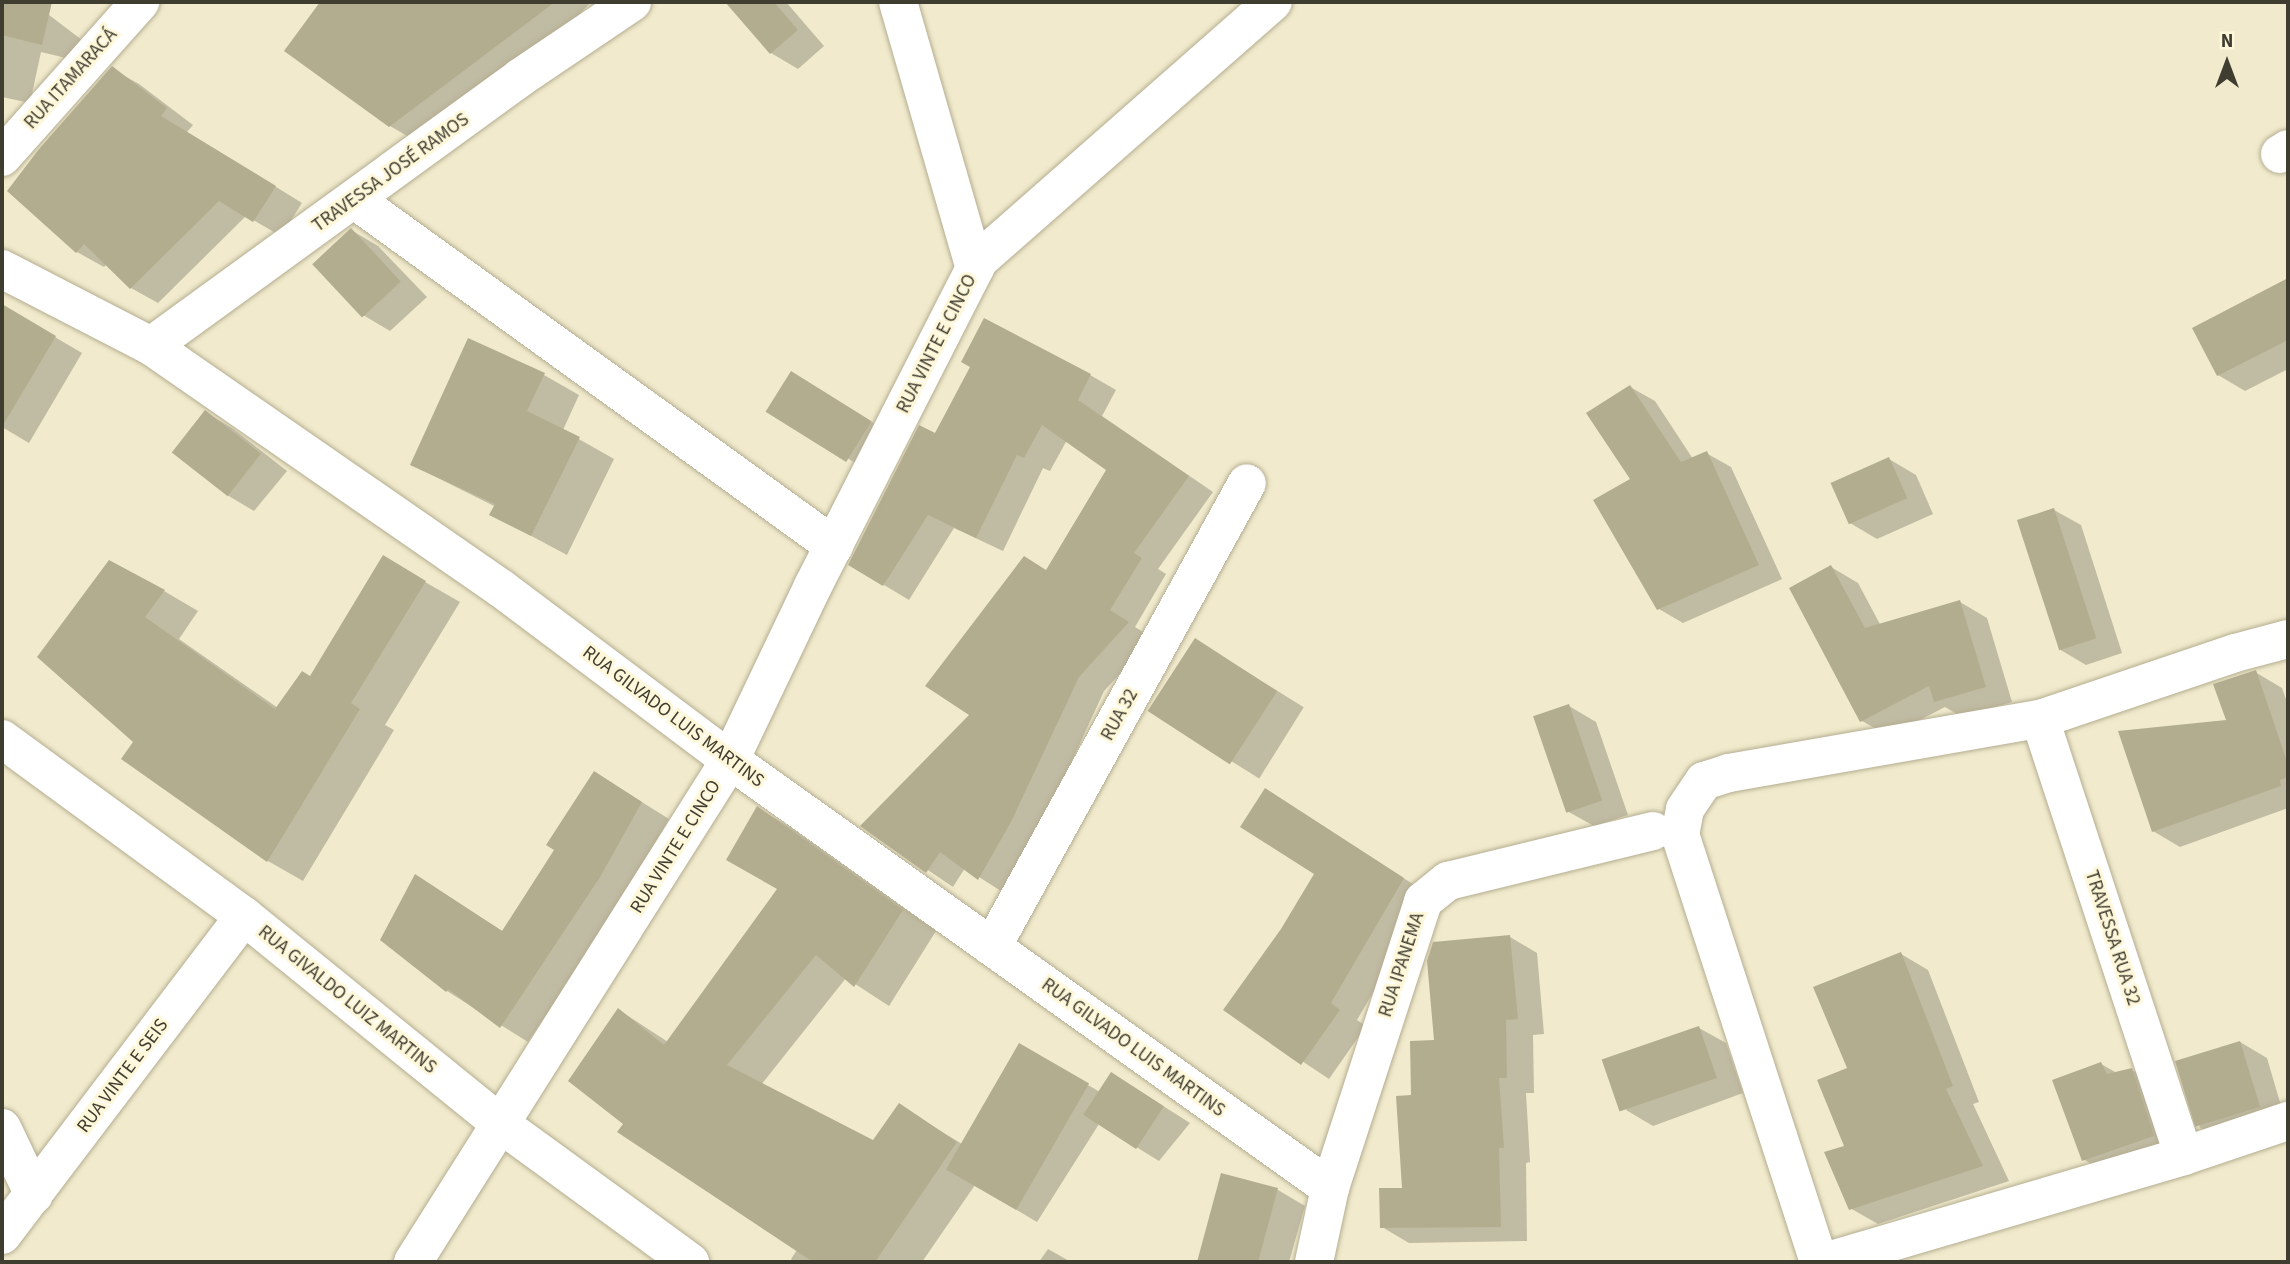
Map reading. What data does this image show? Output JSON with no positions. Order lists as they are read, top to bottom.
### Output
{
  "streets": {
    "street": [
      "RUA ITAMARACÁ",
      "TRAVESSA JOSÉ RAMOS",
      "RUA VINTE E CINCO",
      "RUA 32",
      "RUA GILVADO LUIS MARTINS",
      "TRAVESSA RUA 32",
      "RUA IPANEMA",
      "RUA GIVALDO LUIZ MARTINS",
      "RUA VINTE E SEIS"
    ]
  },
  "crossings": [
    ["TRAVESSA JOSÉ RAMOS", "RUA GILVADO LUIS MARTINS"],
    ["RUA VINTE E CINCO", "RUA GILVADO LUIS MARTINS"],
    ["RUA VINTE E CINCO", "RUA GIVALDO LUIZ MARTINS"],
    ["RUA 32", "RUA GILVADO LUIS MARTINS"],
    ["RUA GILVADO LUIS MARTINS", "RUA IPANEMA"],
    ["RUA GIVALDO LUIZ MARTINS", "RUA VINTE E SEIS"]
  ],
  "north": "top"
}
